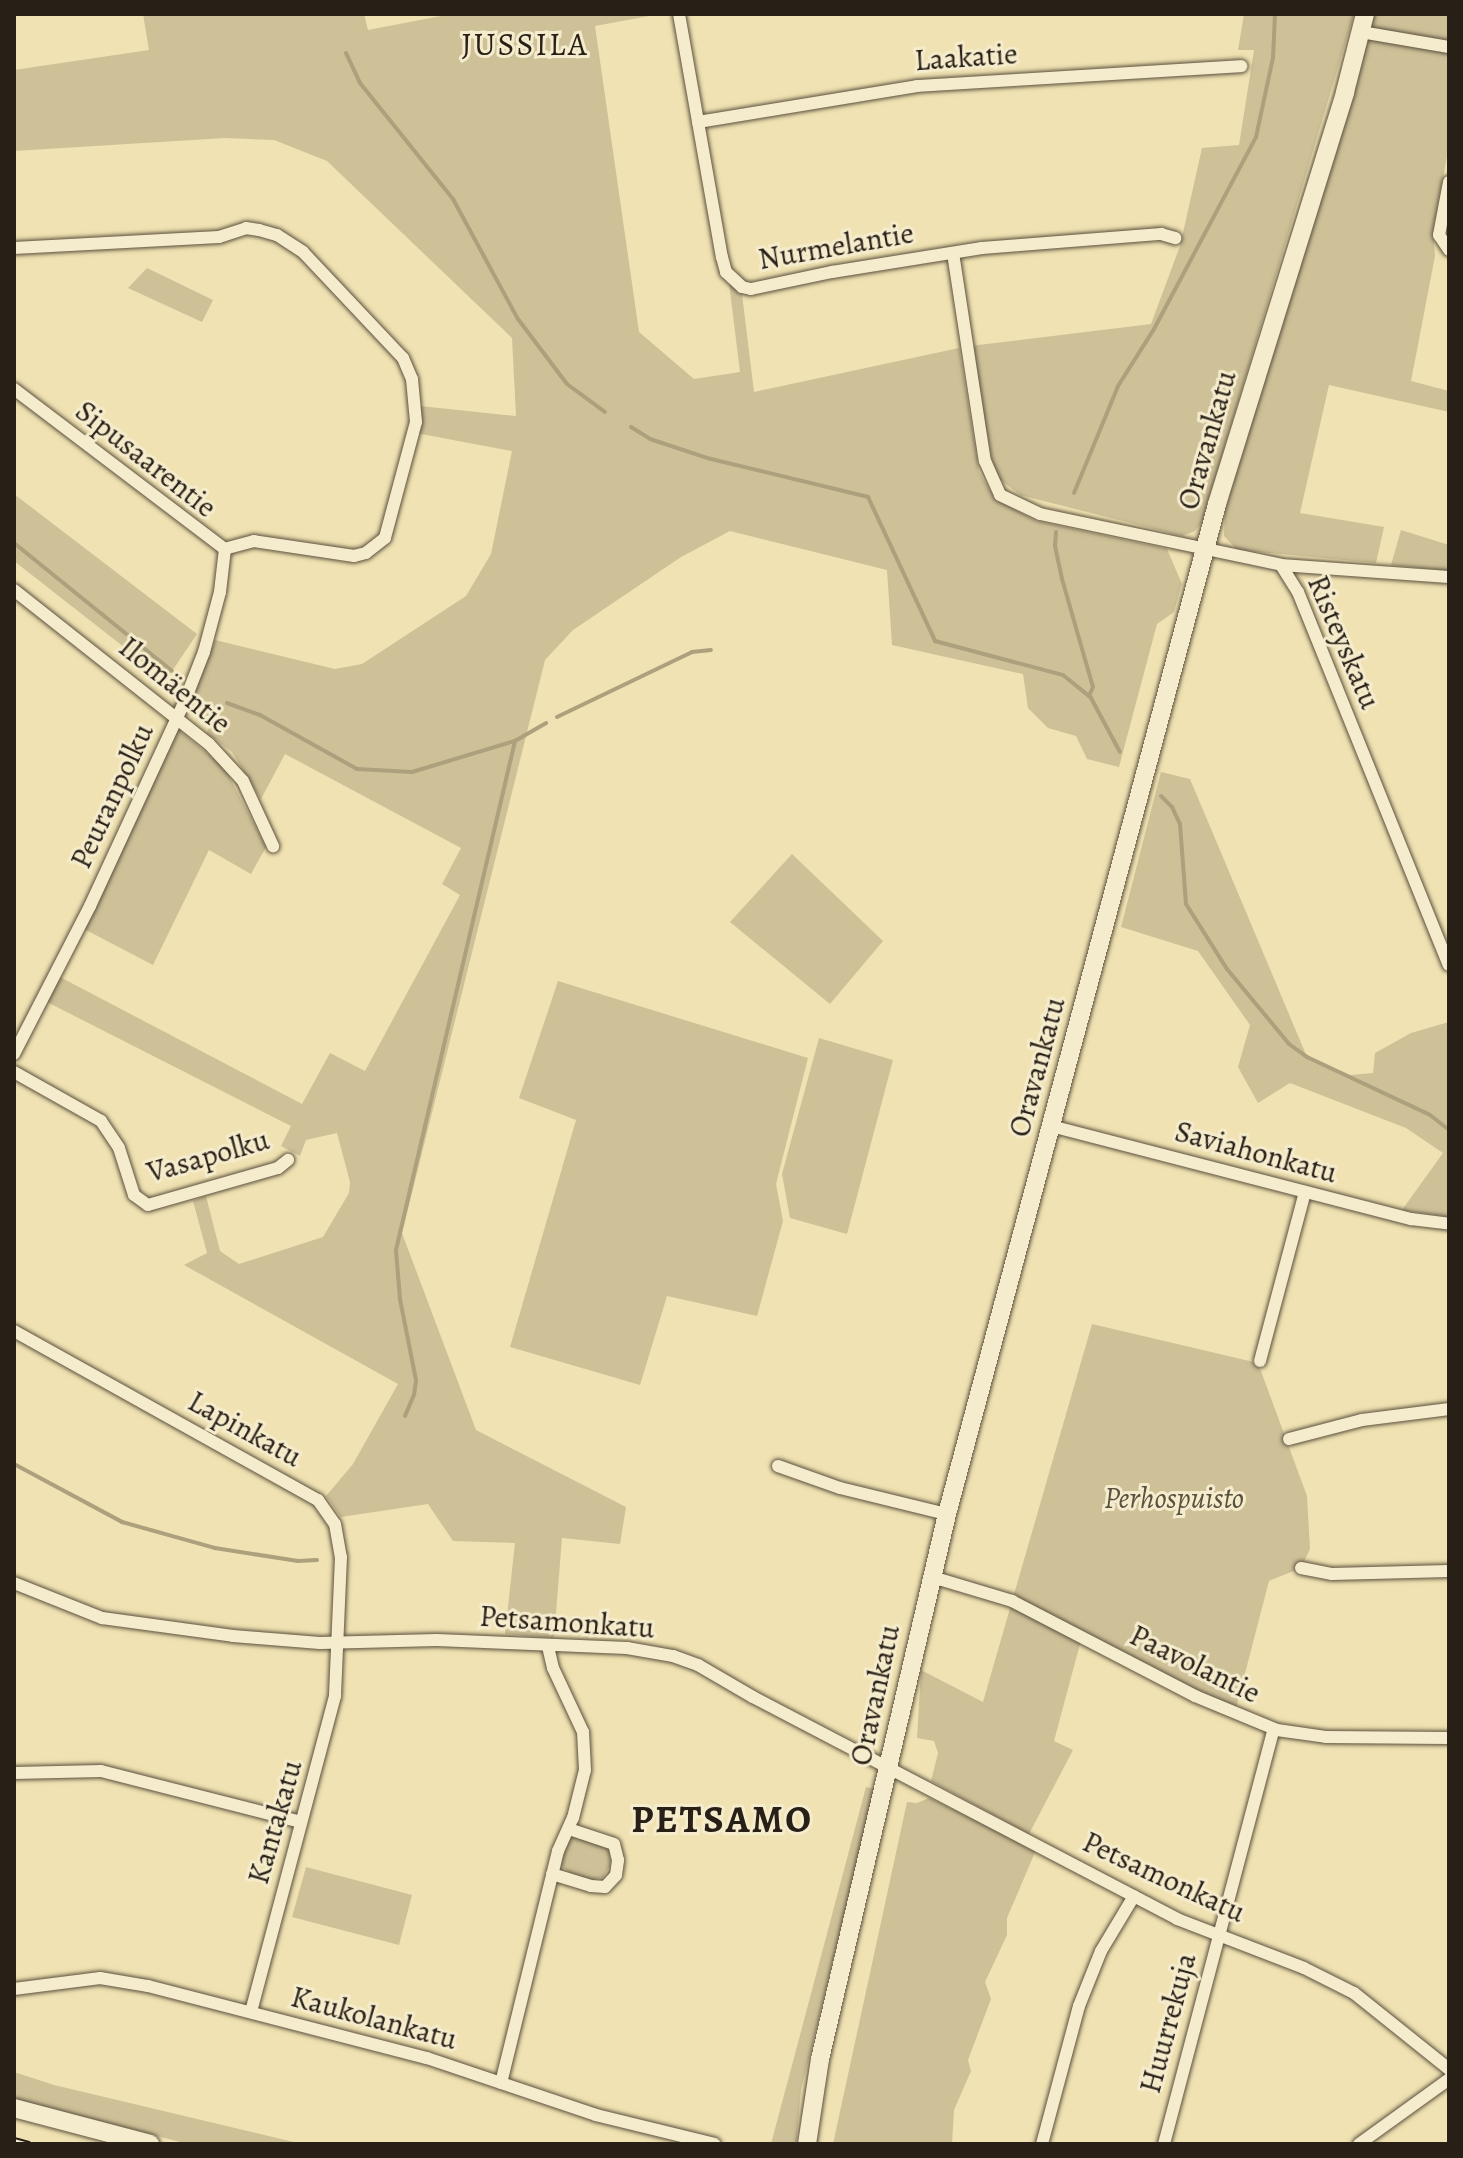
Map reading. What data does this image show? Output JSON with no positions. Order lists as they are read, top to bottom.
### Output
{
  "streets": {
    "street": [
      "Laakatie",
      "Nurmelantie",
      "Oravankatu",
      "Sipusaarentie",
      "Risteyskatu",
      "Ilomäentie",
      "Peuranpolku",
      "Saviahonkatu",
      "Vasapolku",
      "Lapinkatu",
      "Petsamonkatu",
      "Paavolantie",
      "Kantakatu",
      "Kaukolankatu",
      "Huurrekuja"
    ]
  },
  "crossings": [
    ["Laakatie", "Nurmelantie"],
    ["Nurmelantie", "Risteyskatu"],
    ["Oravankatu", "Risteyskatu"],
    ["Oravankatu", "Saviahonkatu"],
    ["Oravankatu", "Petsamonkatu"],
    ["Oravankatu", "Paavolantie"],
    ["Sipusaarentie", "Peuranpolku"],
    ["Ilomäentie", "Peuranpolku"],
    ["Lapinkatu", "Petsamonkatu"],
    ["Lapinkatu", "Kantakatu"],
    ["Petsamonkatu", "Kantakatu"],
    ["Petsamonkatu", "Huurrekuja"],
    ["Paavolantie", "Huurrekuja"],
    ["Kantakatu", "Kaukolankatu"]
  ],
  "districts": ["JUSSILA", "PETSAMO"],
  "parks": ["Perhospuisto"]
}
